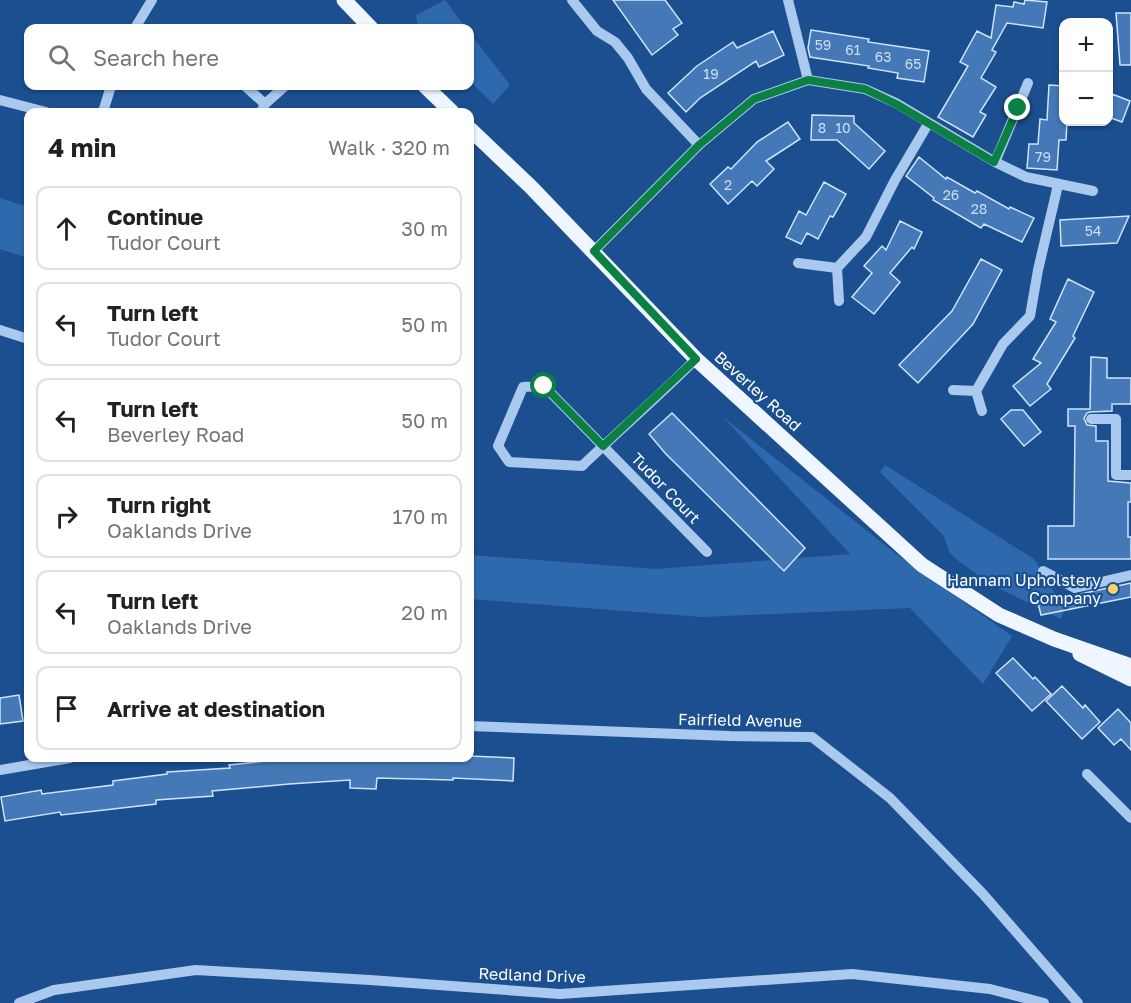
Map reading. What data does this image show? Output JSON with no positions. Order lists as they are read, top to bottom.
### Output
{
  "streets": {
    "main road": ["Beverley Road"],
    "street": ["Tudor Court", "Fairfield Avenue", "Redland Drive"]
  },
  "crossings": [
    ["Beverley Road", "Tudor Court"]
  ],
  "places": ["Hannam Upholstery Company"],
  "house_numbers": [
    "59",
    "61",
    "63",
    "65",
    "19",
    "8",
    "10",
    "79",
    "2",
    "26",
    "28",
    "54"
  ],
  "page": {
    "map_buttons": ["+", "−"],
    "search": "Search here",
    "heading": ["4 min", "Walk · 320 m"],
    "list": [
      ["Continue", "Tudor Court", "30 m"],
      ["Turn left", "Tudor Court", "50 m"],
      ["Turn left", "Beverley Road", "50 m"],
      ["Turn right", "Oaklands Drive", "170 m"],
      ["Turn left", "Oaklands Drive", "20 m"],
      "Arrive at destination"
    ]
  }
}
